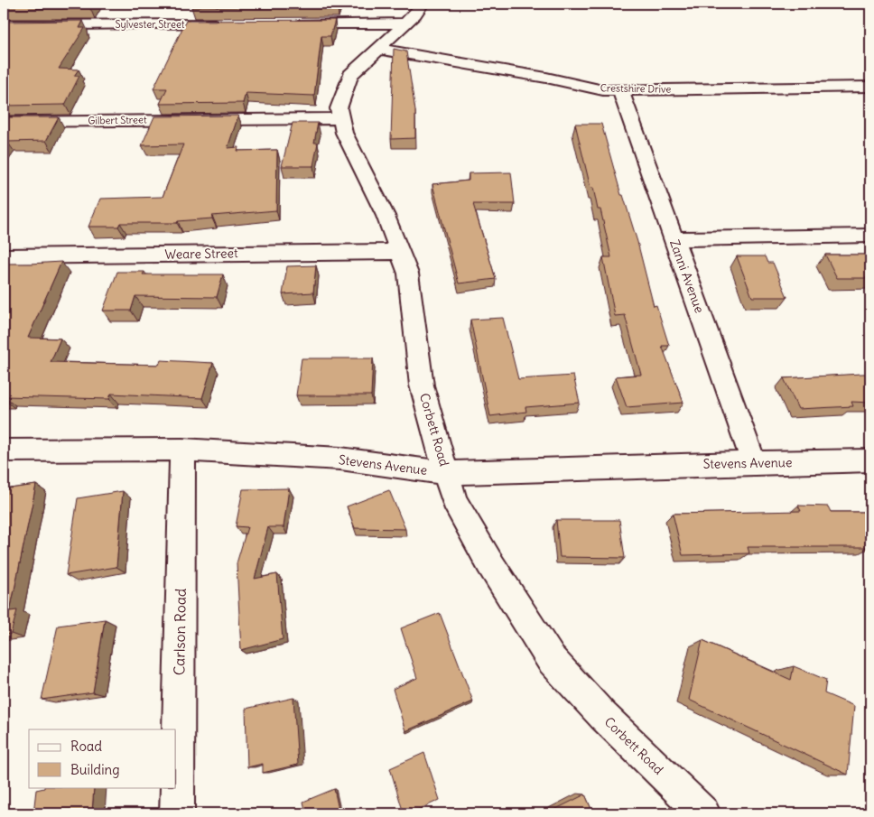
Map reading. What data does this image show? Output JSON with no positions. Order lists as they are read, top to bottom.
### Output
{
  "streets": {
    "street": [
      "Sylvester Street",
      "Crestshire Drive",
      "Gilbert Street",
      "Weare Street",
      "Zanni Avenue",
      "Corbett Road",
      "Stevens Avenue",
      "Carlson Road"
    ]
  },
  "crossings": [
    ["Crestshire Drive", "Zanni Avenue"],
    ["Crestshire Drive", "Corbett Road"],
    ["Gilbert Street", "Corbett Road"],
    ["Weare Street", "Corbett Road"],
    ["Zanni Avenue", "Stevens Avenue"],
    ["Corbett Road", "Stevens Avenue"],
    ["Stevens Avenue", "Carlson Road"]
  ],
  "legend": ["Road", "Building"]
}
